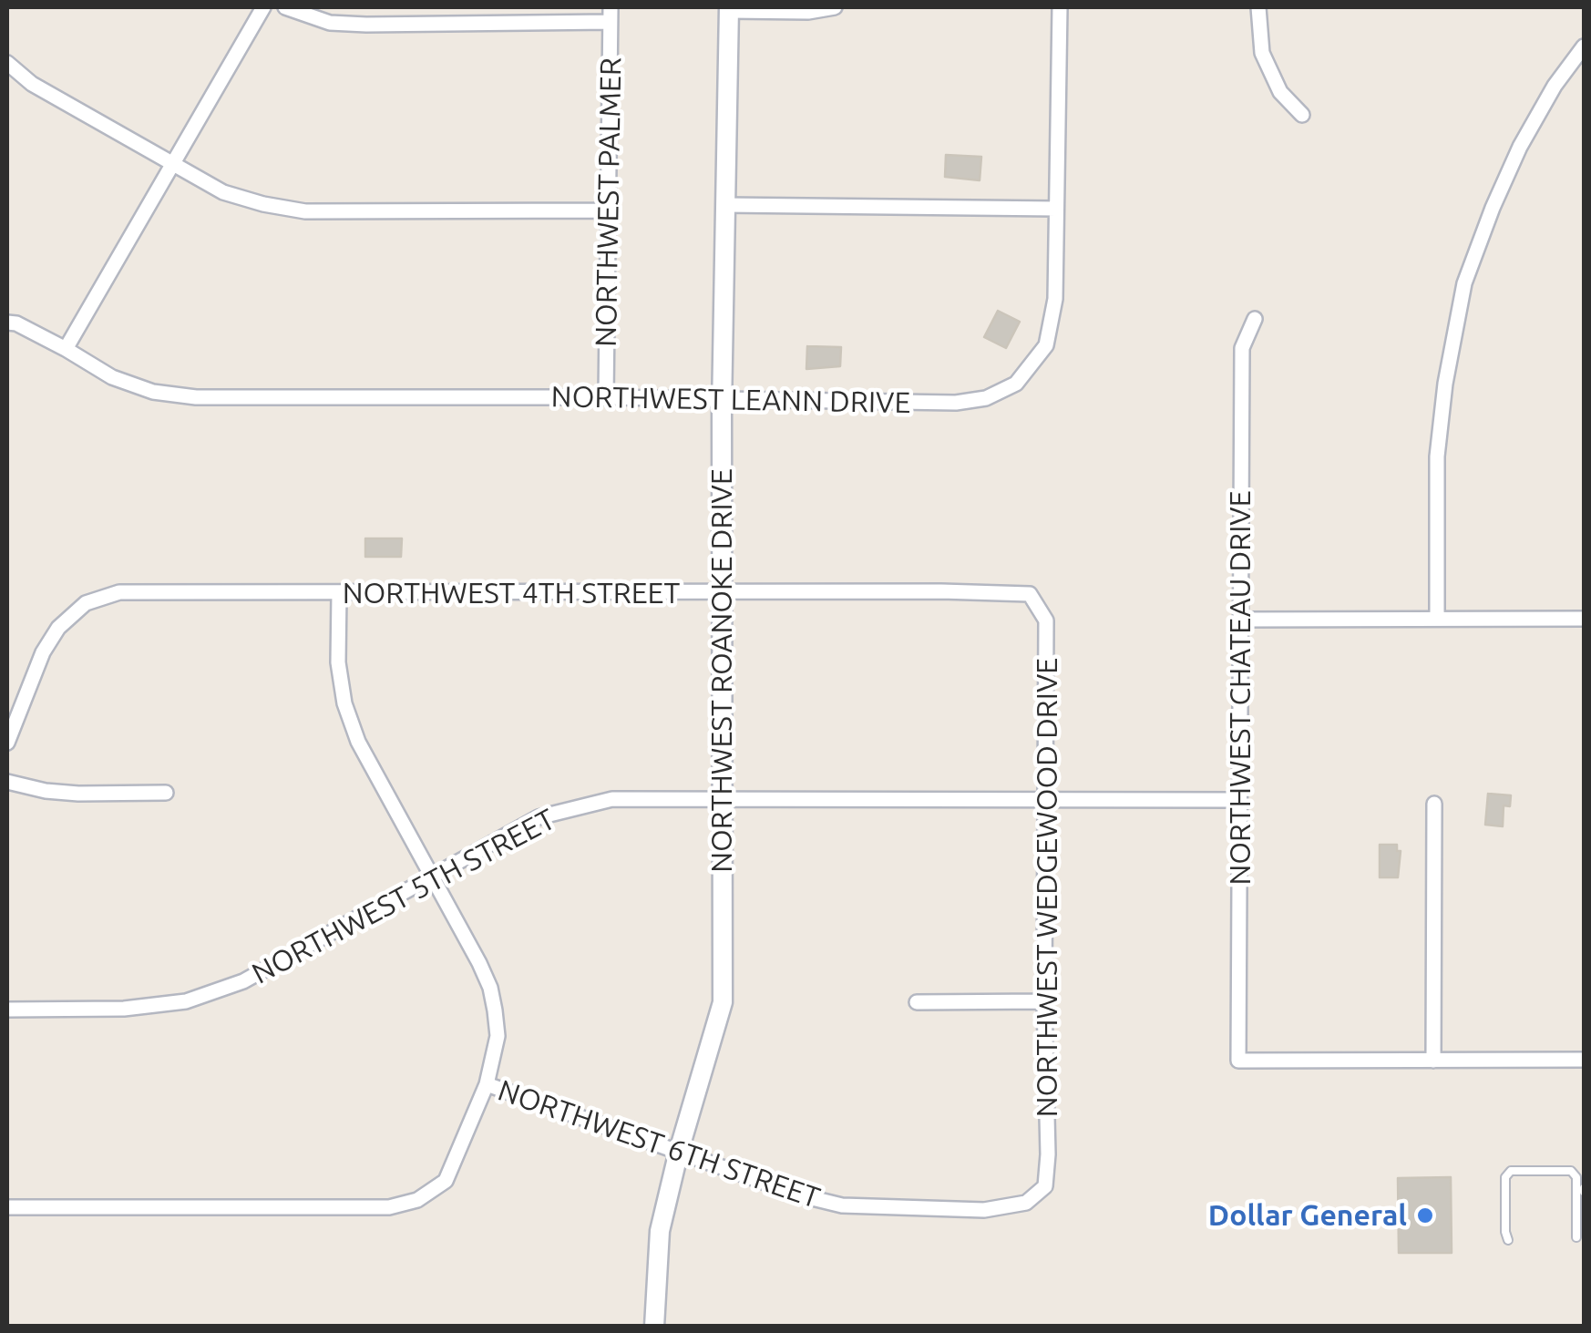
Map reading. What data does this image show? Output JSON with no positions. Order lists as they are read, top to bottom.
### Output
{
  "streets": {
    "street": [
      "NORTHWEST PALMER",
      "NORTHWEST LEANN DRIVE",
      "NORTHWEST 4TH STREET",
      "NORTHWEST ROANOKE DRIVE",
      "NORTHWEST CHATEAU DRIVE",
      "NORTHWEST WEDGEWOOD DRIVE",
      "NORTHWEST 5TH STREET",
      "NORTHWEST 6TH STREET"
    ]
  },
  "crossings": [
    ["NORTHWEST PALMER", "NORTHWEST LEANN DRIVE"],
    ["NORTHWEST LEANN DRIVE", "NORTHWEST ROANOKE DRIVE"],
    ["NORTHWEST 4TH STREET", "NORTHWEST ROANOKE DRIVE"],
    ["NORTHWEST 4TH STREET", "NORTHWEST WEDGEWOOD DRIVE"],
    ["NORTHWEST ROANOKE DRIVE", "NORTHWEST 5TH STREET"],
    ["NORTHWEST ROANOKE DRIVE", "NORTHWEST 6TH STREET"],
    ["NORTHWEST CHATEAU DRIVE", "NORTHWEST 5TH STREET"],
    ["NORTHWEST WEDGEWOOD DRIVE", "NORTHWEST 5TH STREET"],
    ["NORTHWEST WEDGEWOOD DRIVE", "NORTHWEST 6TH STREET"]
  ],
  "places": ["Dollar General"]
}
